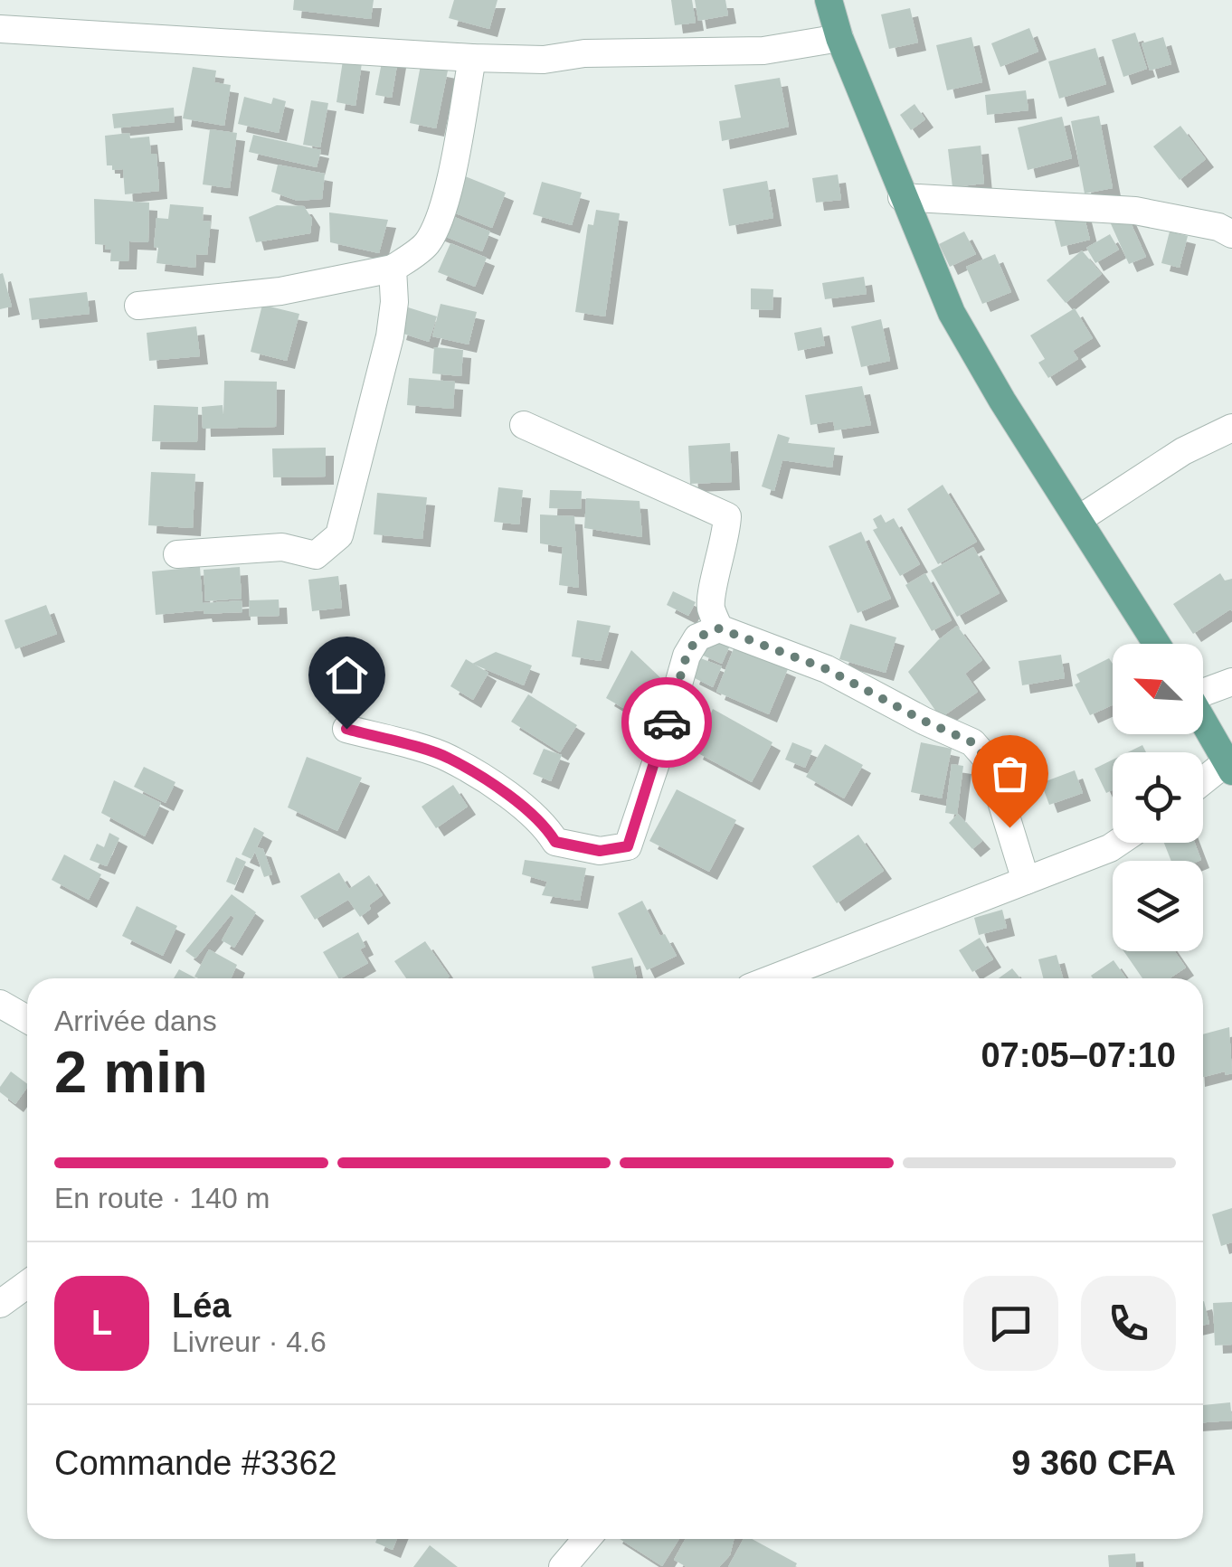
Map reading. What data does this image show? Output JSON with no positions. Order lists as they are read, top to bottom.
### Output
{
  "north": "top left",
  "page": {
    "heading": ["2 min", "Arrivée dans", "07:05–07:10"],
    "panel": [
      "Léa",
      "Livreur · 4.6",
      "Commande #3362",
      "9 360 CFA"
    ],
    "bar": "En route · 140 m",
    "round": "L"
  }
}
